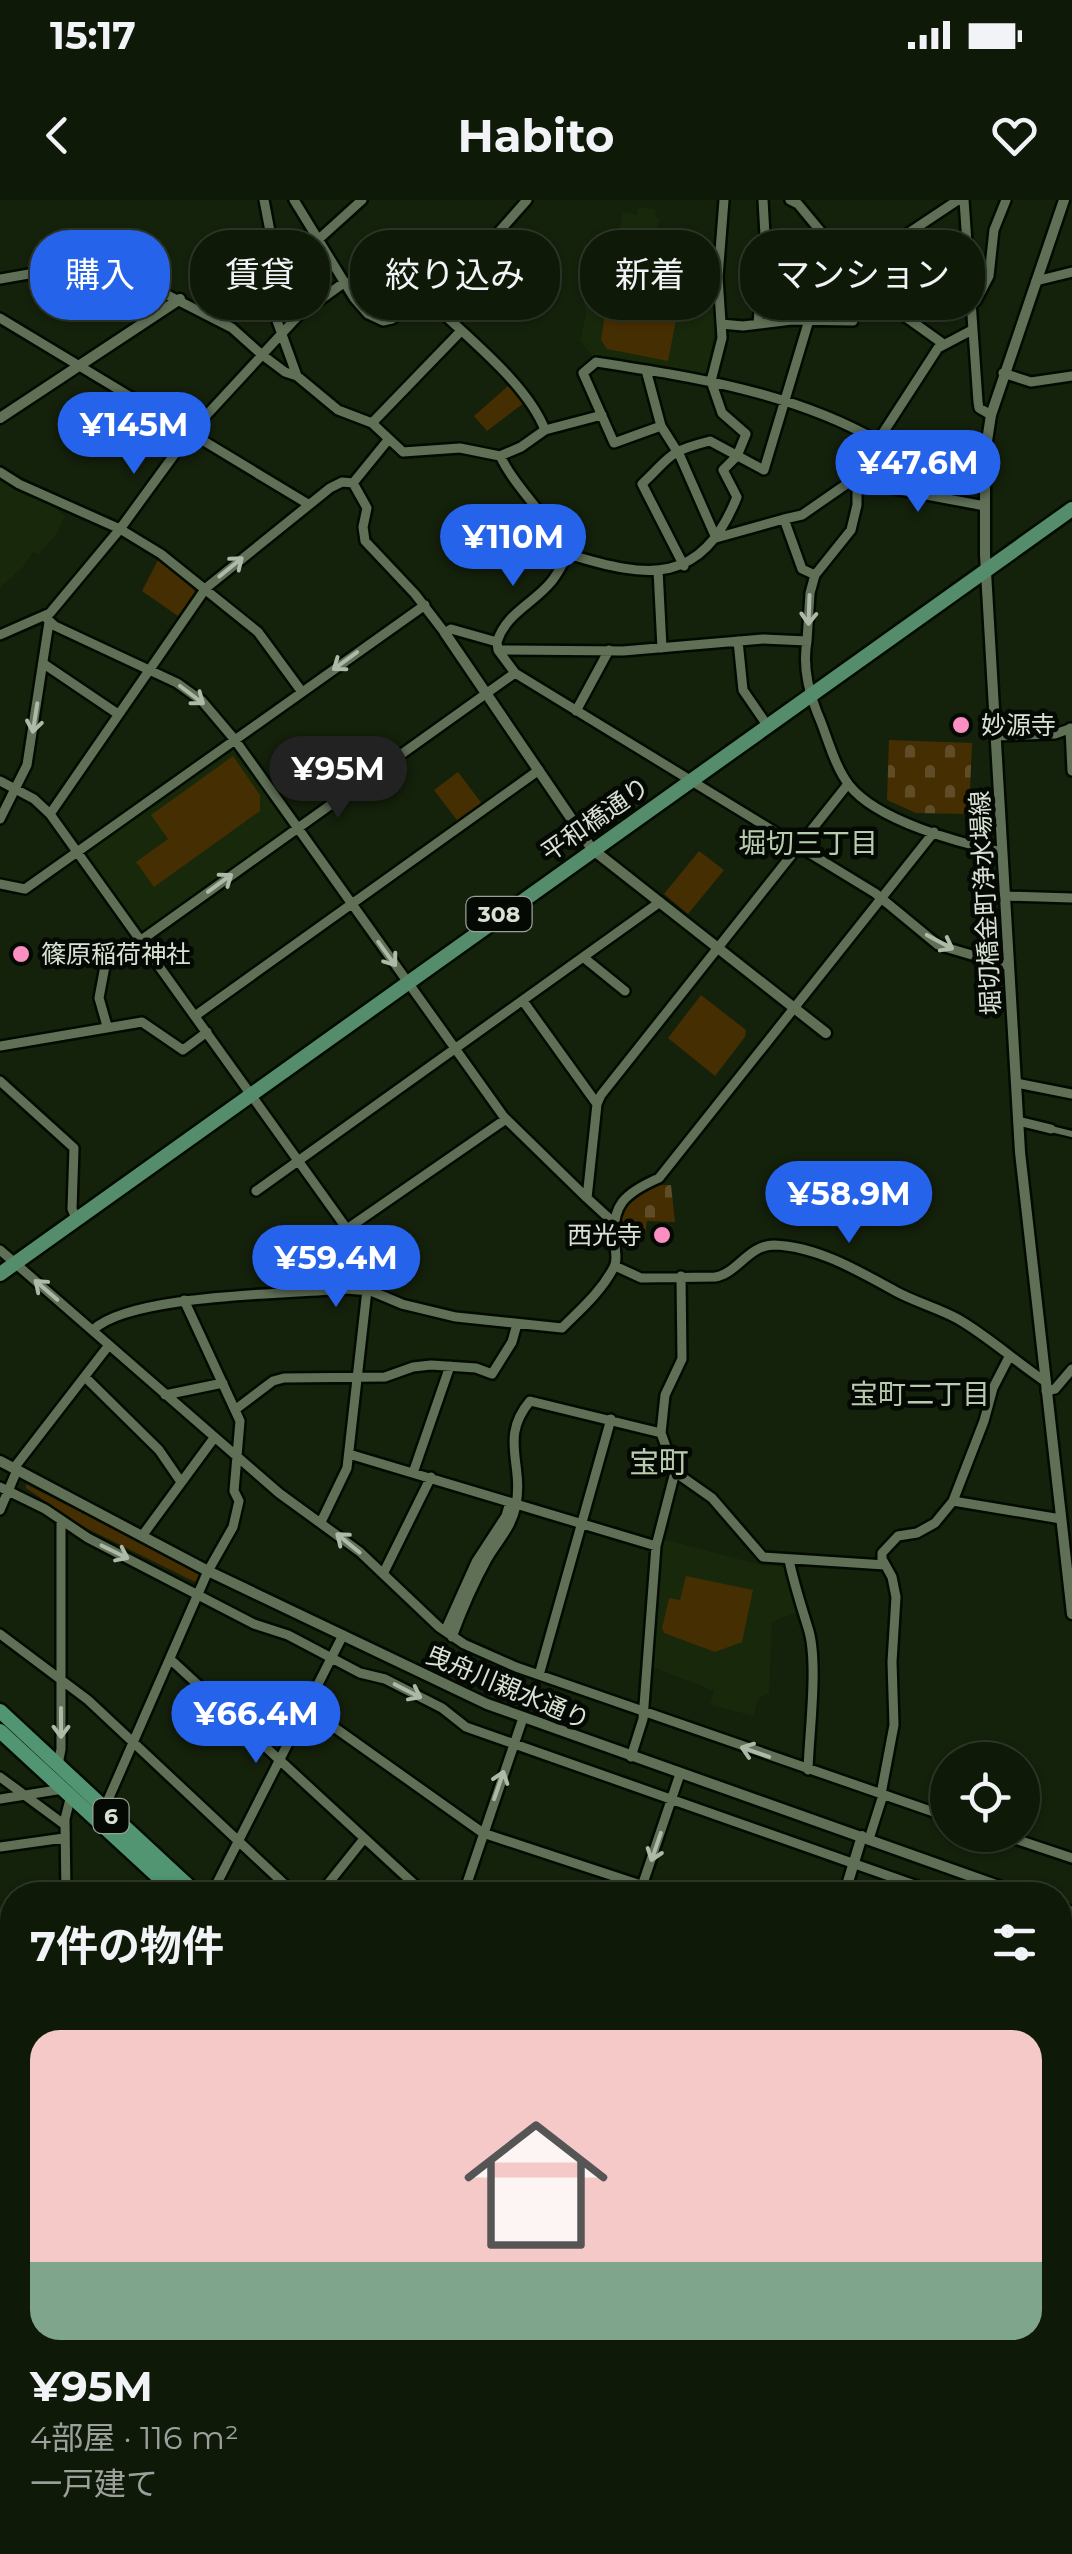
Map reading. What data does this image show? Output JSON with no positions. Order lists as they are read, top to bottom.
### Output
{
  "streets": {
    "highway": ["6"],
    "main road": ["平和橋通り", "308"],
    "street": ["堀切橋金町浄水場線", "曳舟川親水通り"]
  },
  "crossings": [
    ["平和橋通り", "堀切橋金町浄水場線"]
  ],
  "districts": ["堀切三丁目", "宝町二丁目", "宝町"],
  "places": ["妙源寺", "篠原稲荷神社", "西光寺"],
  "page": {
    "status": "15:17",
    "header": "Habito",
    "chip": [
      "購入",
      "賃貸",
      "絞り込み",
      "新着",
      "マンション"
    ],
    "price": [
      "¥145M",
      "¥47.6M",
      "¥110M",
      "¥95M",
      "¥58.9M",
      "¥59.4M",
      "¥66.4M"
    ],
    "heading": "7件の物件",
    "list": [
      {
        "name": "¥95M",
        "note": "4部屋 · 116 m² · 一戸建て"
      }
    ]
  }
}
